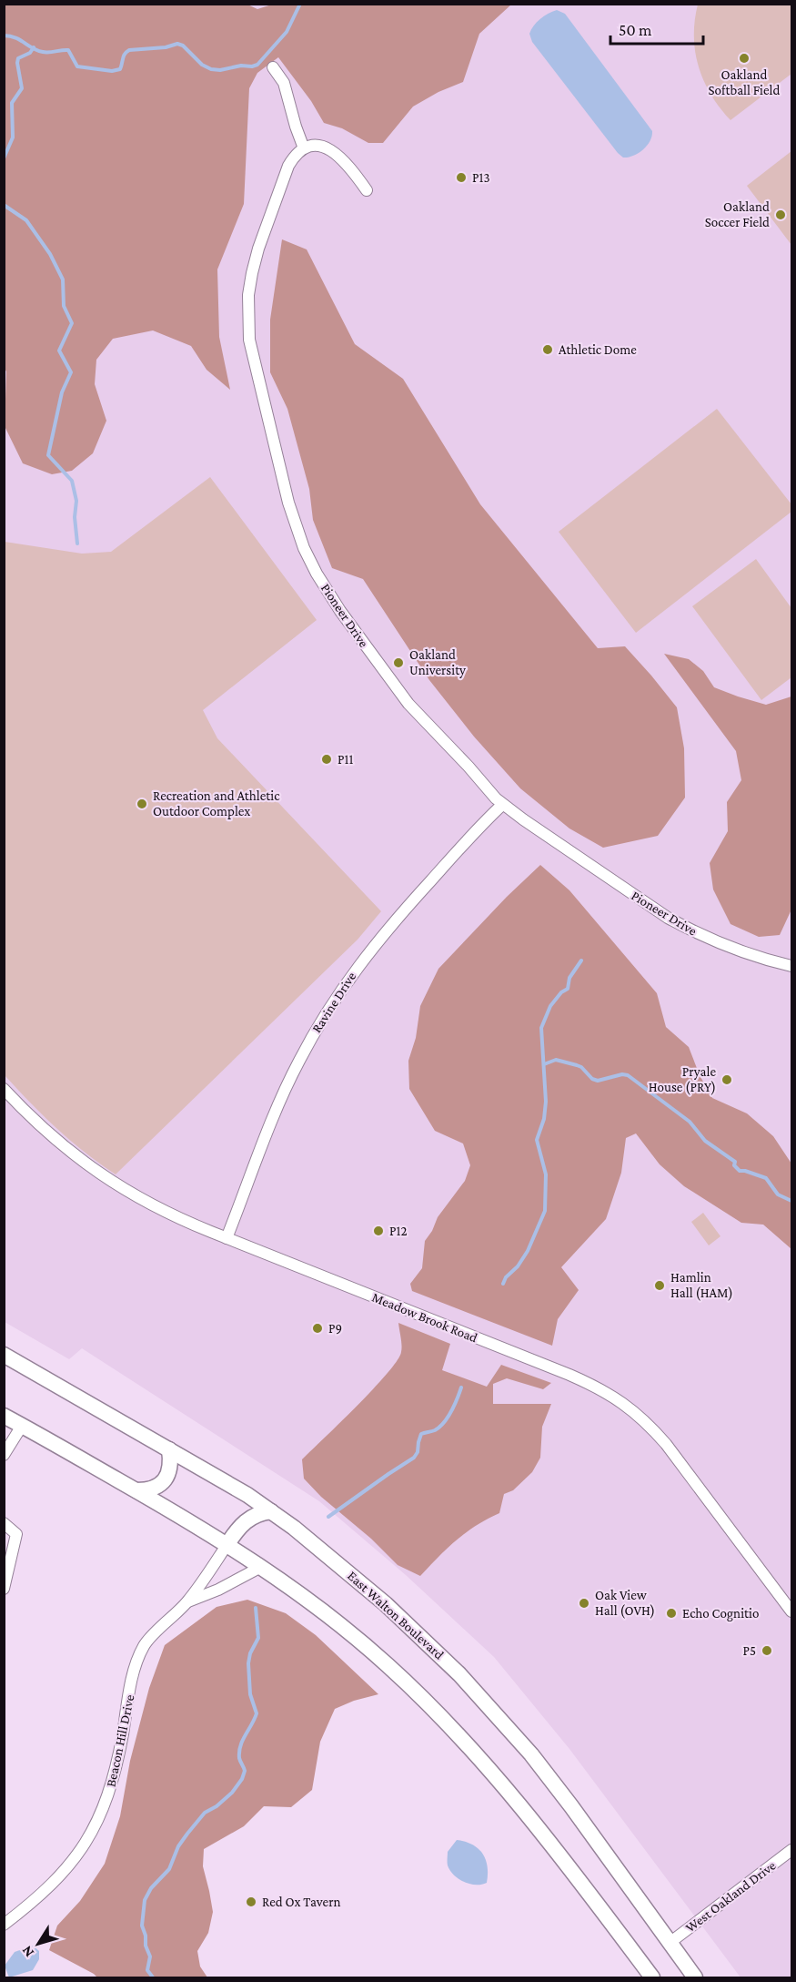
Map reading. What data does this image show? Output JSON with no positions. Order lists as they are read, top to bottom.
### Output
{
  "streets": {
    "main road": ["East Walton Boulevard"],
    "street": [
      "Pioneer Drive",
      "Ravine Drive",
      "Meadow Brook Road",
      "Beacon Hill Drive",
      "West Oakland Drive"
    ]
  },
  "crossings": [
    ["Pioneer Drive", "Ravine Drive"],
    ["Ravine Drive", "Meadow Brook Road"],
    ["East Walton Boulevard", "West Oakland Drive"]
  ],
  "places": [
    "Oakland Softball Field",
    "P13",
    "Oakland Soccer Field",
    "Athletic Dome",
    "Oakland University",
    "P11",
    "Recreation and Athletic Outdoor Complex",
    "Pryale House (PRY)",
    "P12",
    "Hamlin Hall (HAM)",
    "P9",
    "Oak View Hall (OVH)",
    "Echo Cognitio",
    "P5",
    "Red Ox Tavern"
  ],
  "scale_bar": "50 m",
  "north": "bottom left"
}
